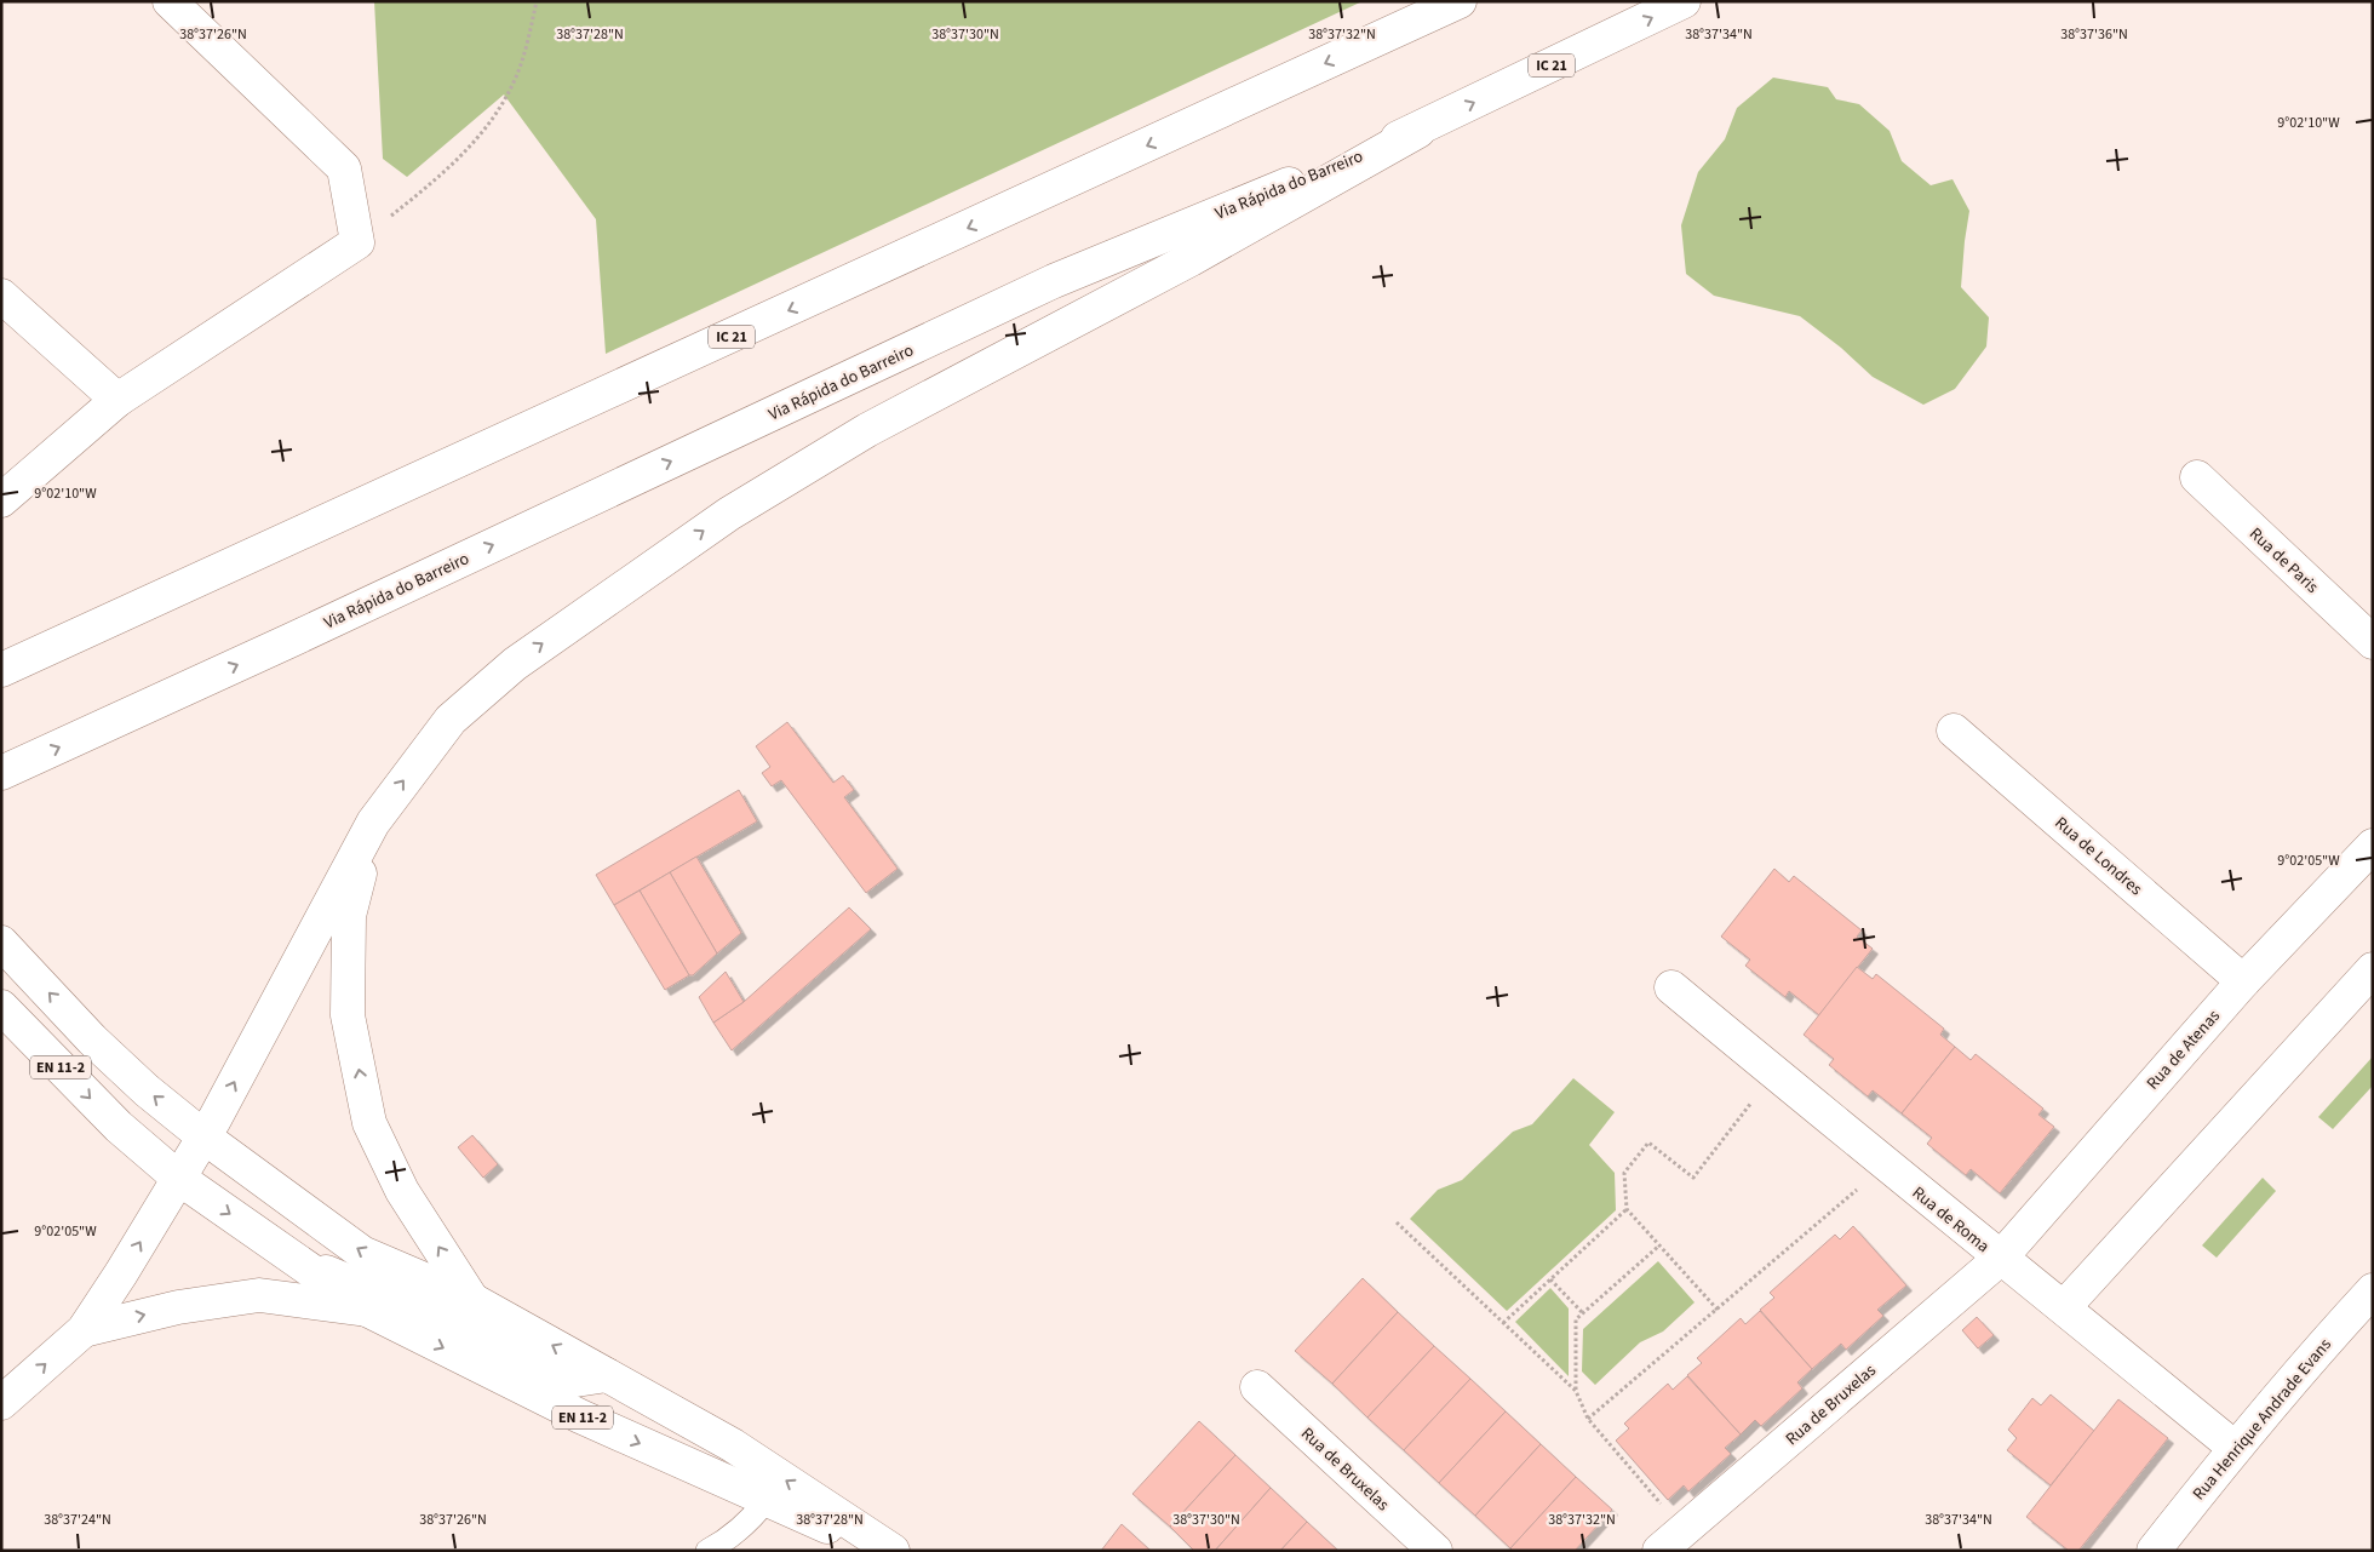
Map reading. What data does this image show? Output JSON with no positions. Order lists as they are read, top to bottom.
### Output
{
  "streets": {
    "main road": [
      "IC 21",
      "Via Rápida do Barreiro",
      "Rua de Paris",
      "Rua de Londres",
      "Rua de Atenas",
      "EN 11-2",
      "Rua de Roma",
      "Rua de Bruxelas",
      "Rua Henrique Andrade Evans"
    ]
  },
  "crossings": [
    ["Rua de Londres", "Rua de Atenas"],
    ["Rua de Atenas", "Rua de Roma"],
    ["Rua de Atenas", "Rua de Bruxelas"],
    ["Rua de Roma", "Rua de Bruxelas"],
    ["Rua de Roma", "Rua Henrique Andrade Evans"]
  ],
  "coordinates": [
    "38°37'26\"N",
    "38°37'28\"N",
    "38°37'30\"N",
    "38°37'32\"N",
    "38°37'34\"N",
    "38°37'36\"N",
    "9°02'10\"W",
    "9°02'05\"W",
    "38°37'24\"N"
  ]
}
